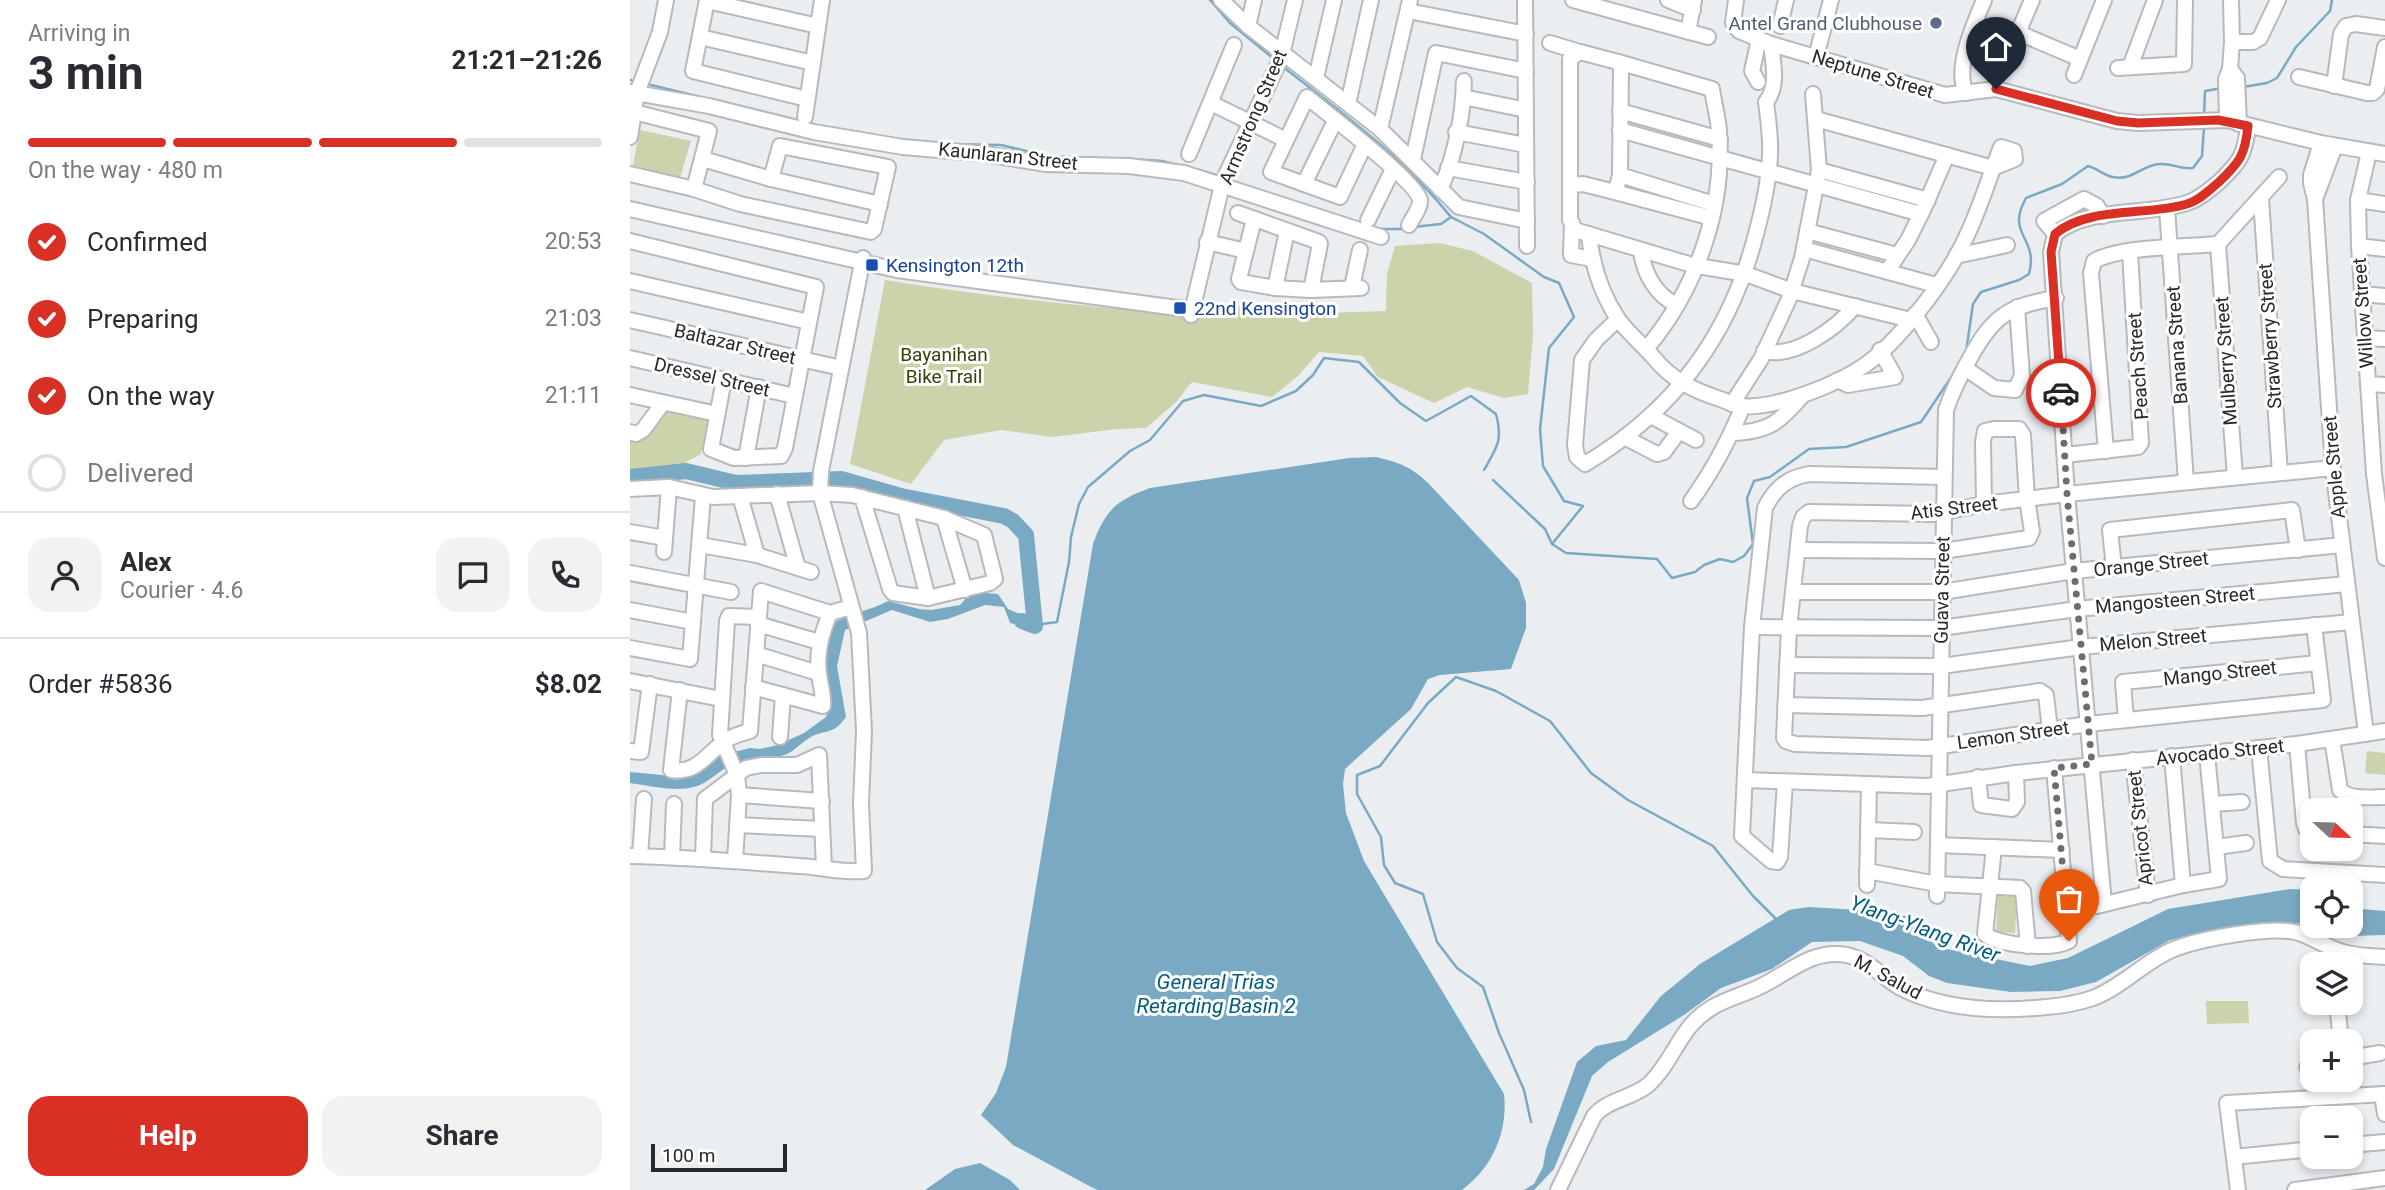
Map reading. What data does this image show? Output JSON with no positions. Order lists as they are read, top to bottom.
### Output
{
  "streets": {
    "street": [
      "Neptune Street",
      "Armstrong Street",
      "Kaunlaran Street",
      "Willow Street",
      "Strawberry Street",
      "Baltazar Street",
      "Banana Street",
      "Mulberry Street",
      "Peach Street",
      "Dressel Street",
      "Apple Street",
      "Atis Street",
      "Orange Street",
      "Guava Street",
      "Mangosteen Street",
      "Melon Street",
      "Mango Street",
      "Lemon Street",
      "Avocado Street",
      "Apricot Street",
      "M. Salud"
    ]
  },
  "crossings": [
    ["Neptune Street", "Willow Street"],
    ["Neptune Street", "Apple Street"],
    ["Armstrong Street", "Kaunlaran Street"],
    ["Strawberry Street", "Atis Street"],
    ["Banana Street", "Atis Street"],
    ["Mulberry Street", "Atis Street"],
    ["Apple Street", "Atis Street"],
    ["Apple Street", "Orange Street"],
    ["Apple Street", "Mangosteen Street"],
    ["Apple Street", "Melon Street"],
    ["Apple Street", "Avocado Street"],
    ["Atis Street", "Orange Street"],
    ["Atis Street", "Guava Street"],
    ["Atis Street", "Mangosteen Street"],
    ["Atis Street", "Melon Street"],
    ["Atis Street", "Lemon Street"],
    ["Orange Street", "Guava Street"],
    ["Guava Street", "Mangosteen Street"],
    ["Guava Street", "Melon Street"],
    ["Guava Street", "Lemon Street"],
    ["Guava Street", "Avocado Street"],
    ["Mango Street", "Lemon Street"],
    ["Avocado Street", "Apricot Street"]
  ],
  "water": ["Ylang-Ylang River", "General Trias Retarding Basin 2"],
  "parks": ["Bayanihan Bike Trail"],
  "places": {
    "other": ["Antel Grand Clubhouse"],
    "transit": ["Kensington 12th", "22nd Kensington"]
  },
  "scale_bar": "100 m",
  "north": "right",
  "page": {
    "heading": ["3 min", "Arriving in", "21:21–21:26"],
    "panel": [
      "Alex",
      "Courier · 4.6",
      "Order #5836",
      "$8.02"
    ],
    "bar": "On the way · 480 m",
    "list": [
      ["Confirmed", "20:53"],
      ["Preparing", "21:03"],
      ["On the way", "21:11"],
      "Delivered"
    ],
    "map_buttons": ["+", "−"],
    "buttons": ["Help", "Share"],
    "scale": "100 m"
  }
}
